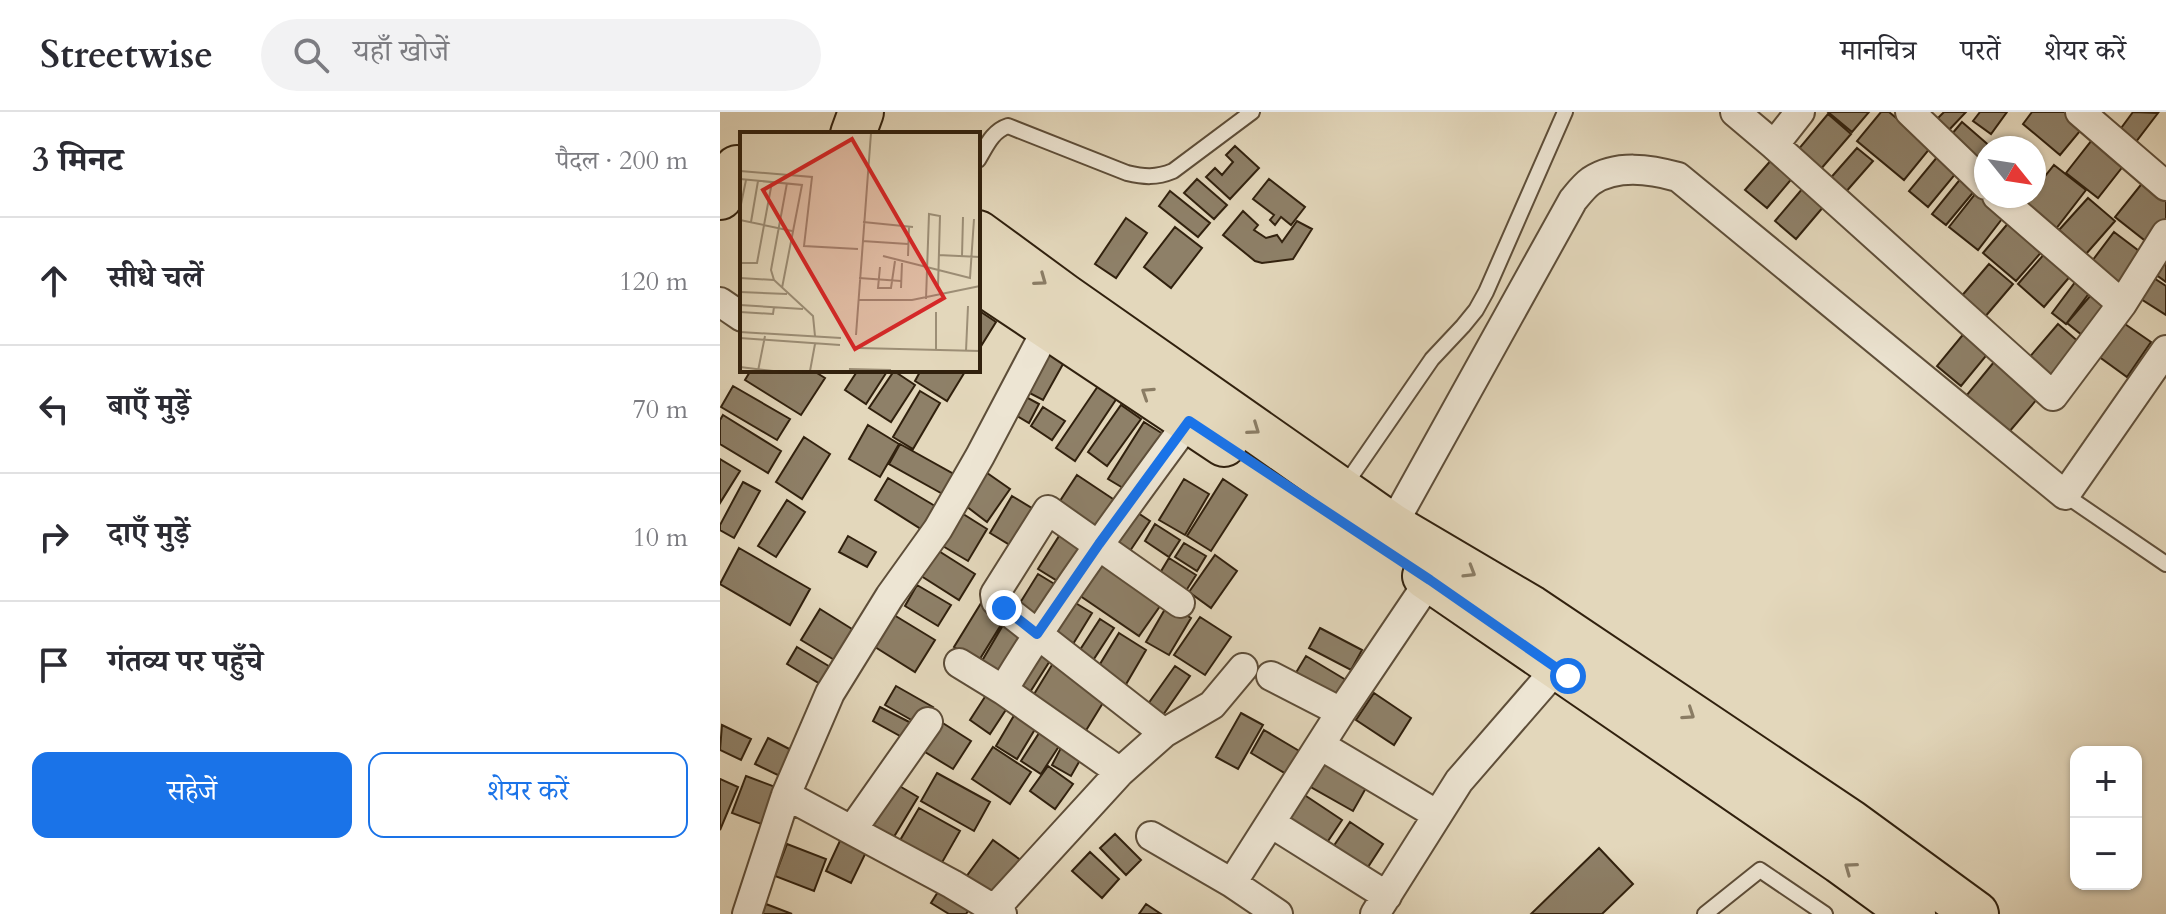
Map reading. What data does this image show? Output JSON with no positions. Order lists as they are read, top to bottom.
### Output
{
  "north": "bottom right",
  "page": {
    "header": "Streetwise",
    "search": "यहाँ खोजें",
    "nav": ["मानचित्र", "परतें", "शेयर करें"],
    "heading": ["3 मिनट", "पैदल · 200 m"],
    "list": [
      ["सीधे चलें", "120 m"],
      ["बाएँ मुड़ें", "70 m"],
      ["दाएँ मुड़ें", "10 m"],
      "गंतव्य पर पहुँचे"
    ],
    "buttons": ["सहेजें", "शेयर करें"],
    "map_buttons": ["+", "−"]
  }
}
